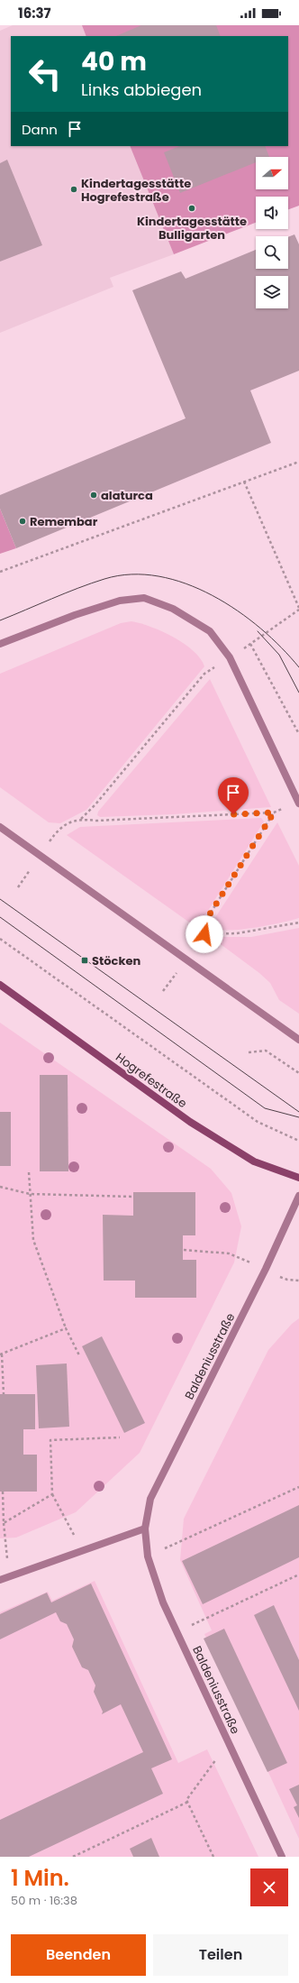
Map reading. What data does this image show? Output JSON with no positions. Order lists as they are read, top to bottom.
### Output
{
  "streets": {
    "street": ["Hogrefestraße", "Baldeniusstraße"]
  },
  "places": {
    "other": [
      "Kindertagesstätte Hogrefestraße",
      "Kindertagesstätte Bulligarten",
      "alaturca",
      "Remembar"
    ],
    "transit": ["Stöcken"]
  },
  "north": "right",
  "page": {
    "status": "16:37",
    "turn": ["40 m", "Links abbiegen"],
    "then": "Dann",
    "heading": ["1 Min.", "50 m · 16:38"],
    "buttons": ["Beenden", "Teilen"]
  }
}
